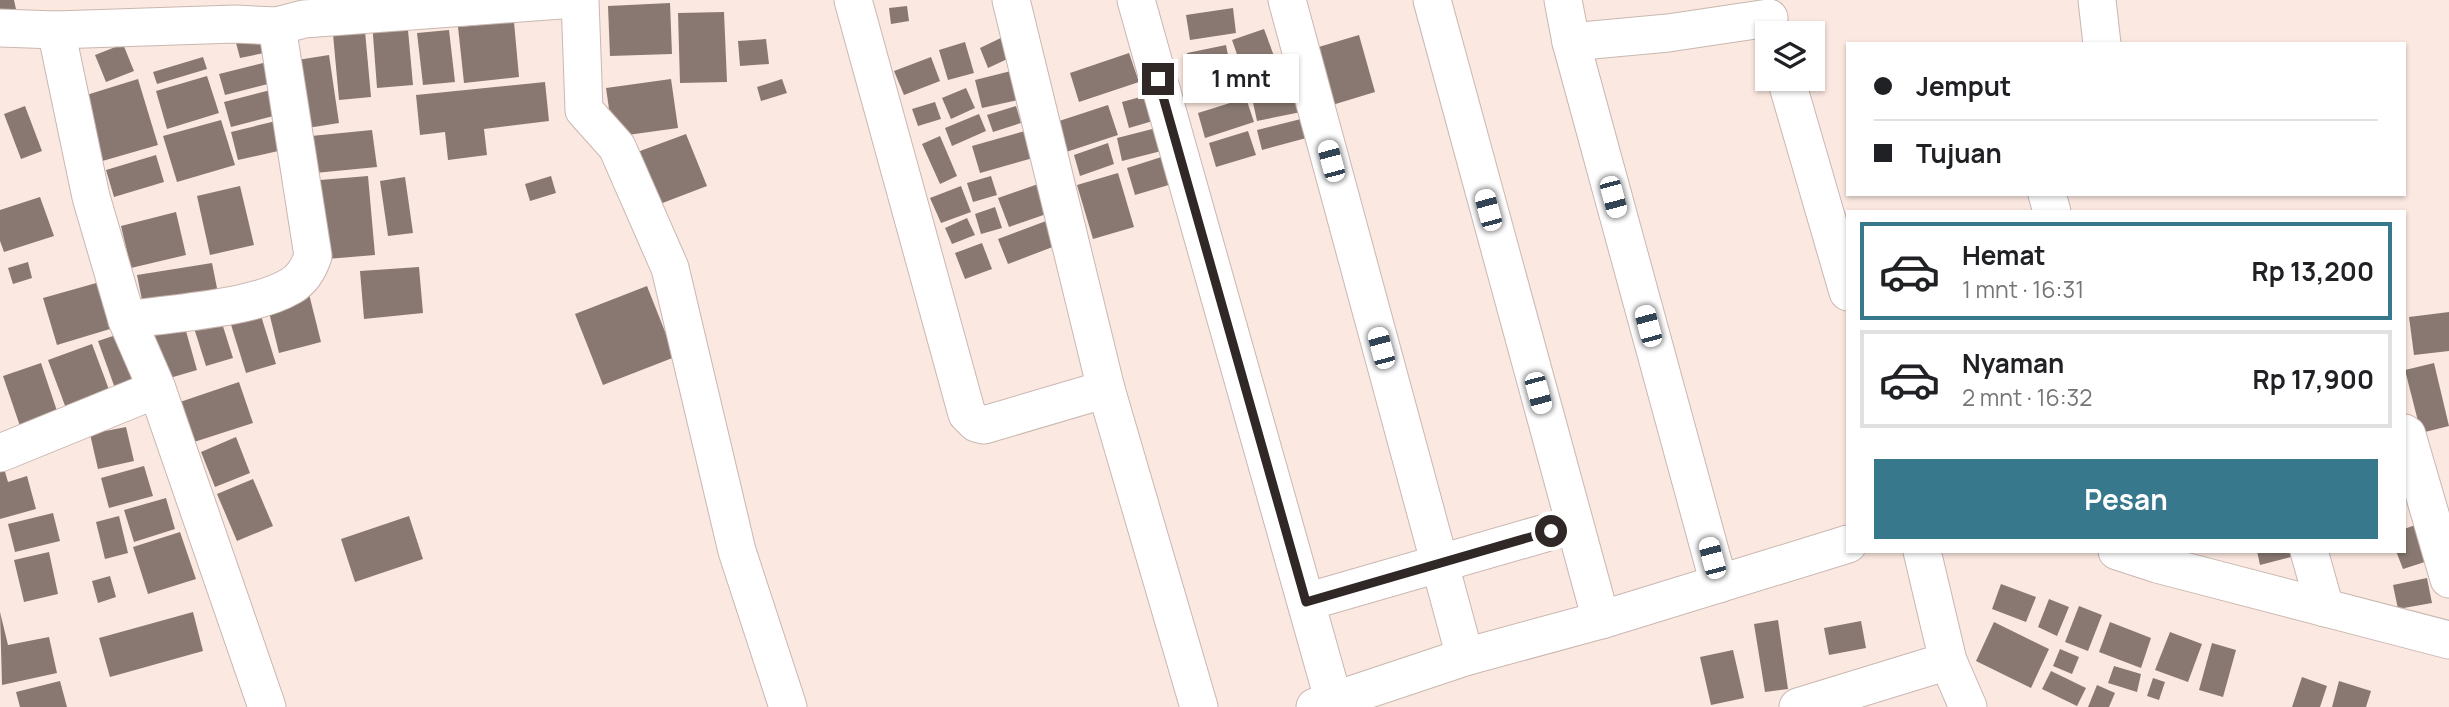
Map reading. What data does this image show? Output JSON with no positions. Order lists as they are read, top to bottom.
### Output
{
  "page": {
    "banner": ["Jemput", "Tujuan"],
    "bubble": "1 mnt",
    "list": [
      {
        "name": "Hemat",
        "note": "1 mnt · 16:31",
        "value": "Rp 13,200"
      },
      {
        "name": "Nyaman",
        "note": "2 mnt · 16:32",
        "value": "Rp 17,900"
      }
    ],
    "buttons": "Pesan"
  }
}
